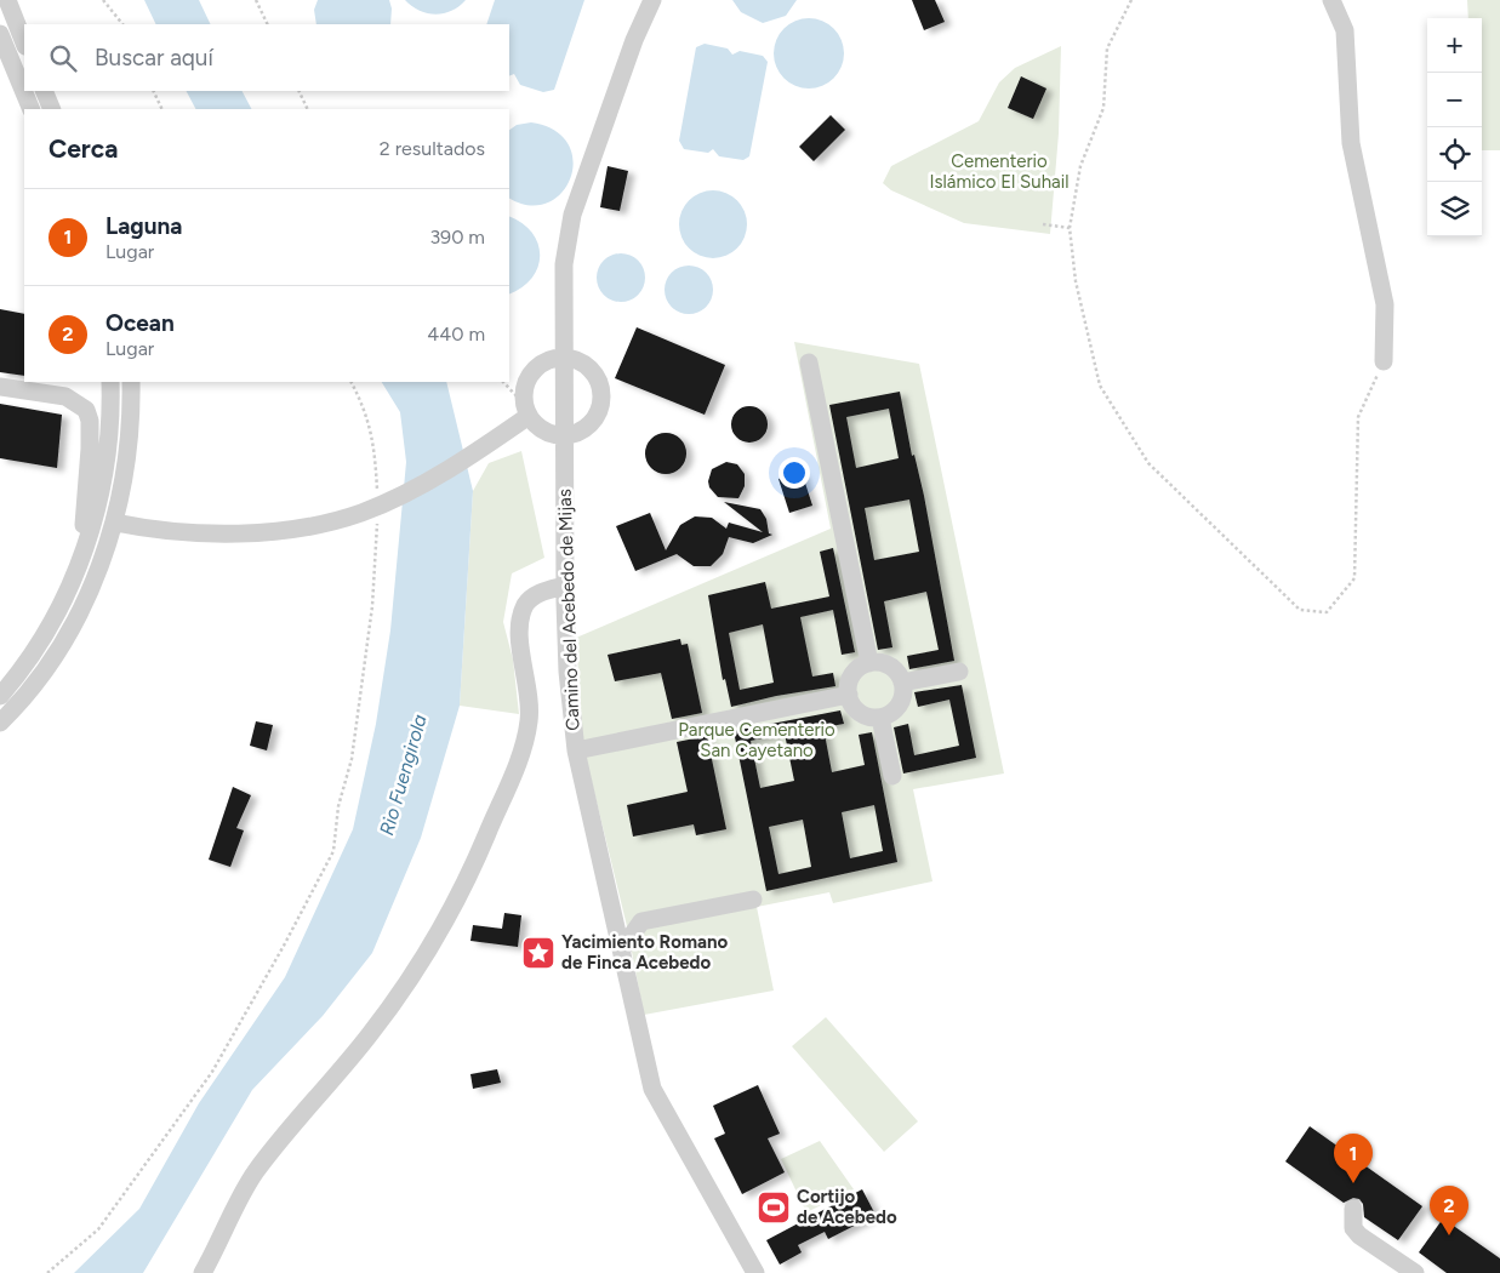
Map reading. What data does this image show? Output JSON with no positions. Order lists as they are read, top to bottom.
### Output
{
  "streets": {
    "street": ["Camino del Acebedo de Mijas"]
  },
  "water": ["Rio Fuengirola"],
  "parks": ["Cementerio Islámico El Suhail", "Parque Cementerio San Cayetano"],
  "places": {
    "place": ["Yacimiento Romano de Finca Acebedo"],
    "sports": ["Cortijo de Acebedo"]
  },
  "page": {
    "map_buttons": ["+", "−"],
    "search": "Buscar aquí",
    "heading": ["Cerca", "2 resultados"],
    "list": [
      {
        "mark": "1",
        "name": "Laguna",
        "note": "Lugar",
        "value": "390 m"
      },
      {
        "mark": "2",
        "name": "Ocean",
        "note": "Lugar",
        "value": "440 m"
      }
    ],
    "pins": ["1", "2"]
  }
}
